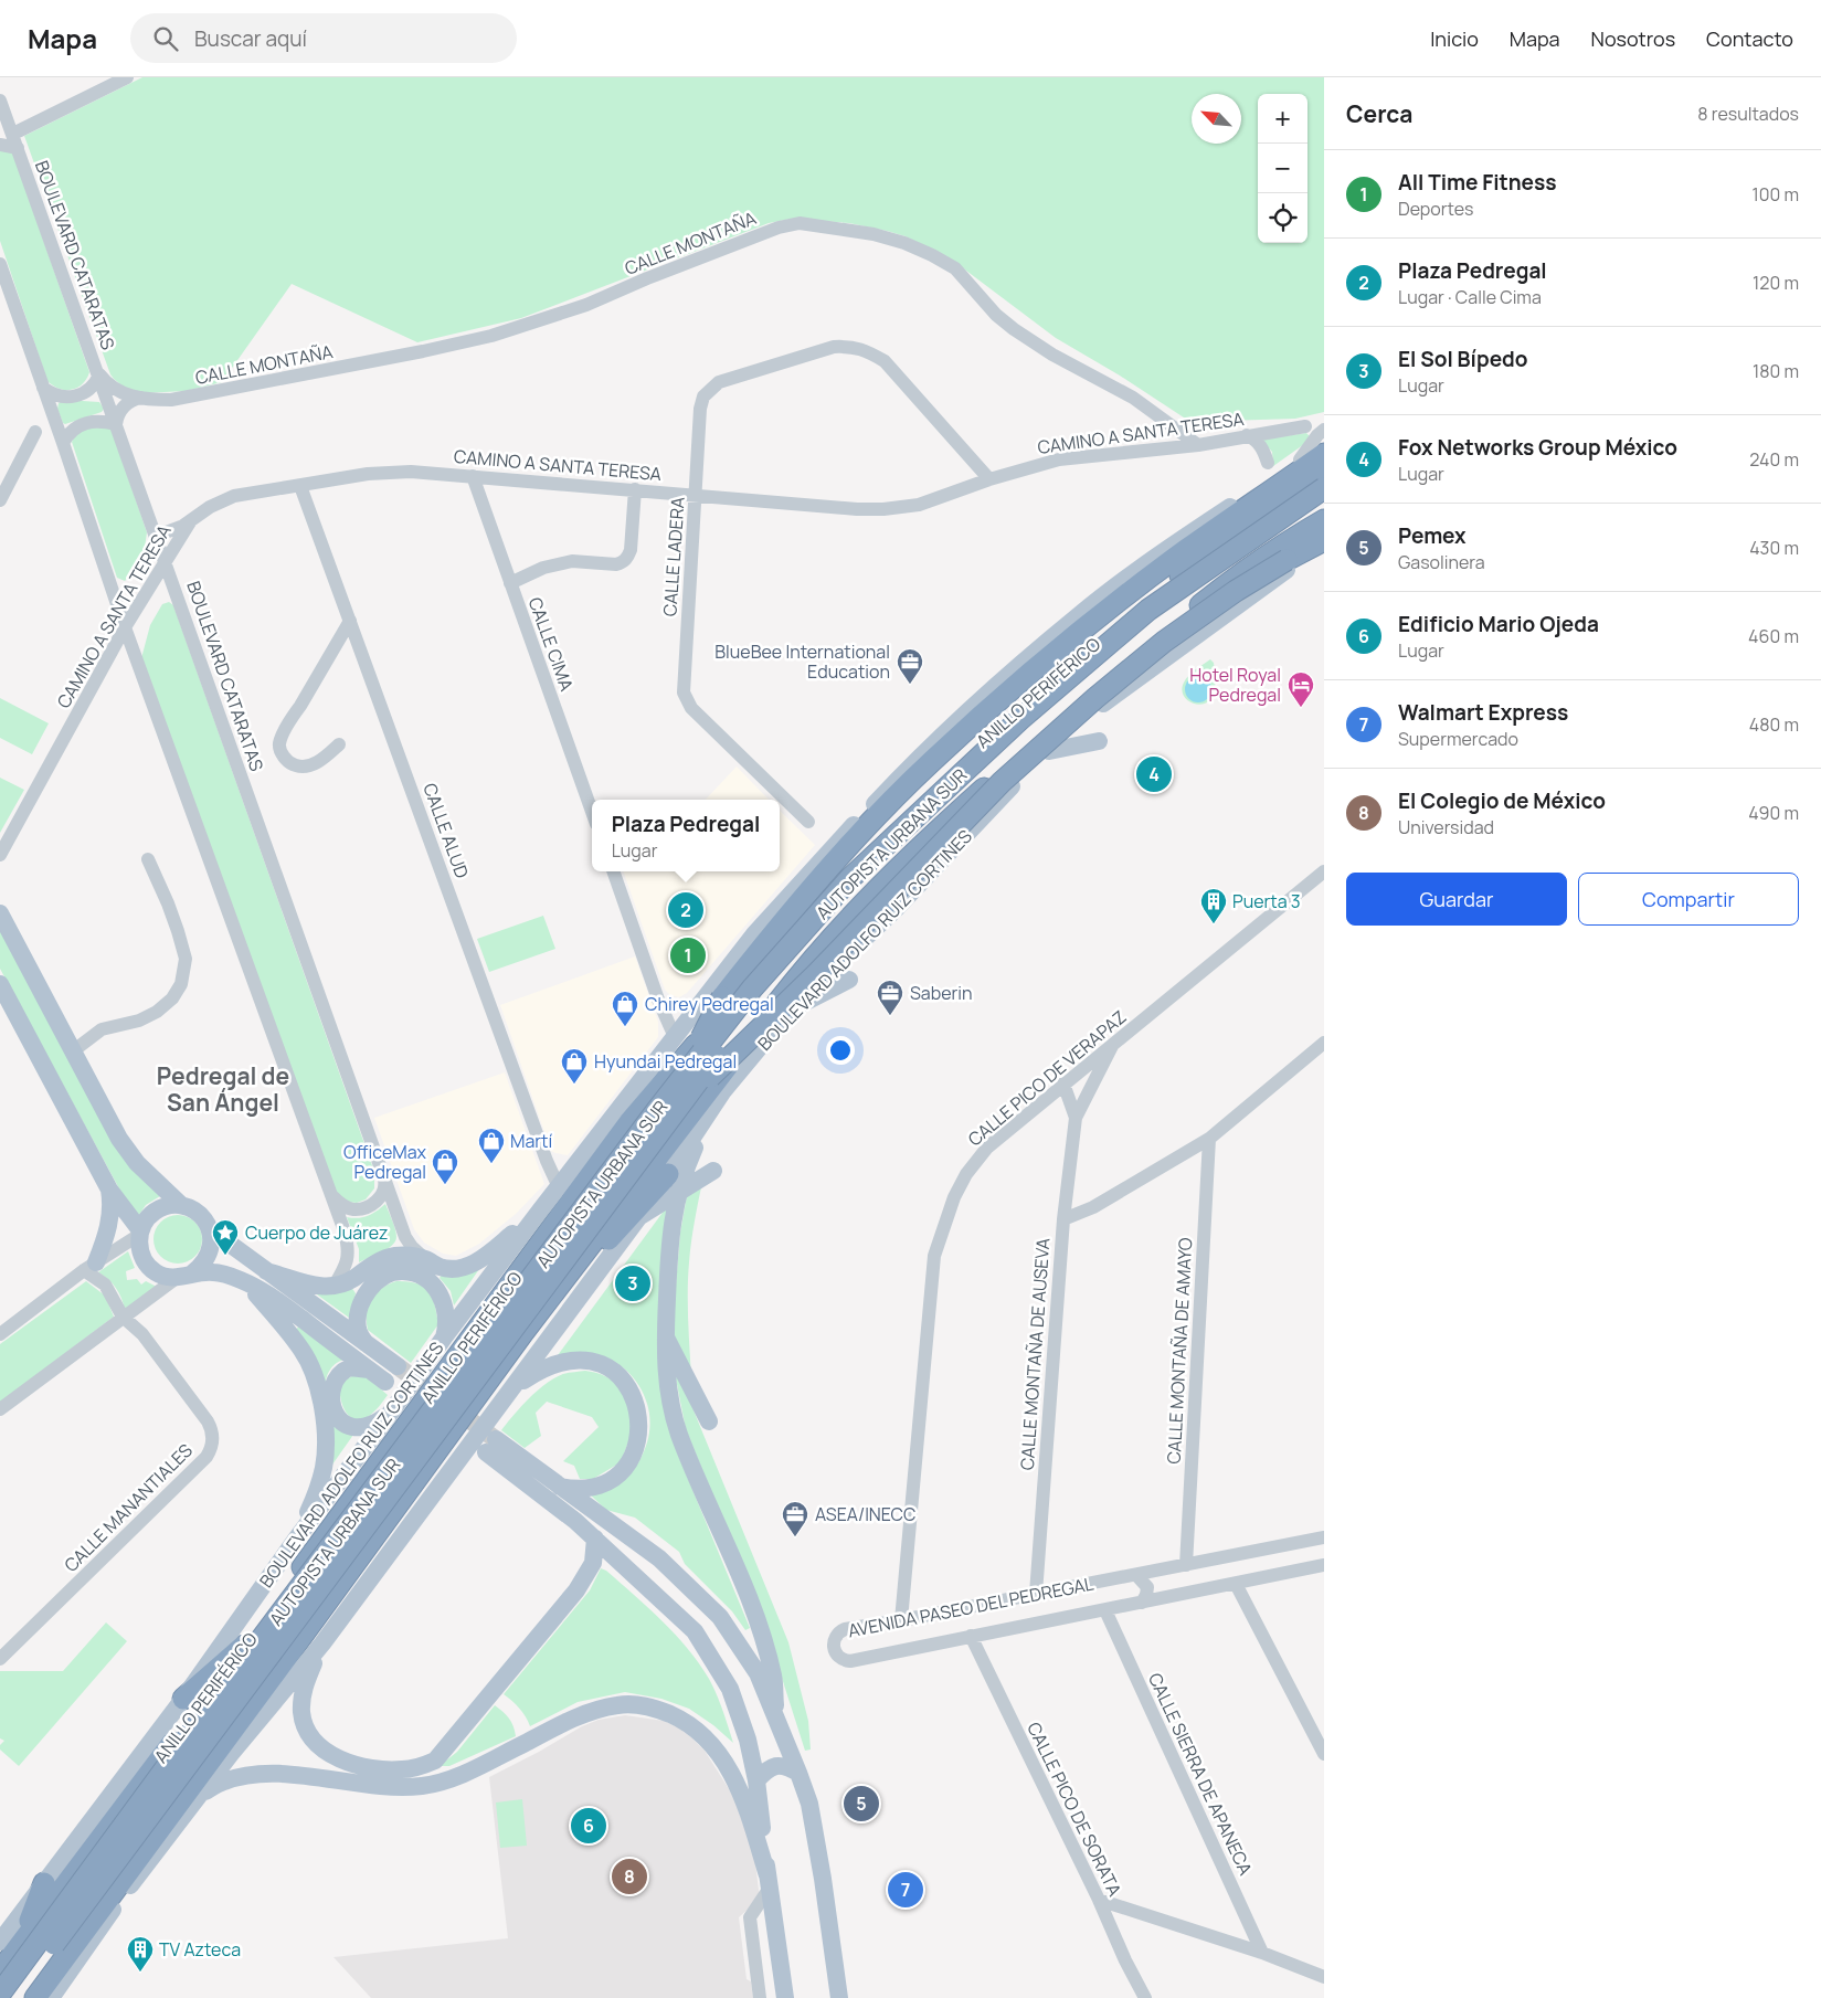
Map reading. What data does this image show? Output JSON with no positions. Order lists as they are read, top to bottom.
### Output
{
  "streets": {
    "highway": ["ANILLO PERIFÉRICO", "AUTOPISTA URBANA SUR"],
    "main road": ["BOULEVARD ADOLFO RUIZ CORTINES"],
    "street": [
      "CALLE MONTAÑA",
      "BOULEVARD CATARATAS",
      "CAMINO A SANTA TERESA",
      "CALLE LADERA",
      "CALLE CIMA",
      "CALLE ALUD",
      "CALLE PICO DE VERAPAZ",
      "CALLE MONTAÑA DE AMAYO",
      "CALLE MONTAÑA DE AUSEVA",
      "CALLE MANANTIALES",
      "AVENIDA PASEO DEL PEDREGAL",
      "CALLE SIERRA DE APANECA",
      "CALLE PICO DE SORATA"
    ]
  },
  "crossings": [
    ["CALLE MONTAÑA", "BOULEVARD CATARATAS"],
    ["CALLE MONTAÑA", "CAMINO A SANTA TERESA"],
    ["BOULEVARD CATARATAS", "CAMINO A SANTA TERESA"],
    ["CAMINO A SANTA TERESA", "CALLE LADERA"],
    ["CAMINO A SANTA TERESA", "CALLE CIMA"],
    ["CAMINO A SANTA TERESA", "CALLE ALUD"],
    ["CALLE ALUD", "BOULEVARD ADOLFO RUIZ CORTINES"],
    ["CALLE PICO DE VERAPAZ", "CALLE MONTAÑA DE AUSEVA"],
    ["CALLE PICO DE VERAPAZ", "AVENIDA PASEO DEL PEDREGAL"],
    ["CALLE MONTAÑA DE AMAYO", "AVENIDA PASEO DEL PEDREGAL"],
    ["CALLE MONTAÑA DE AUSEVA", "AVENIDA PASEO DEL PEDREGAL"],
    ["AVENIDA PASEO DEL PEDREGAL", "CALLE SIERRA DE APANECA"],
    ["AVENIDA PASEO DEL PEDREGAL", "CALLE PICO DE SORATA"]
  ],
  "districts": ["Pedregal de San Ángel"],
  "places": {
    "office": ["BlueBee International Education", "Saberin", "ASEA/INECC"],
    "hotel": ["Hotel Royal Pedregal"],
    "building": ["Puerta 3", "TV Azteca"],
    "shop": [
      "Chirey Pedregal",
      "Hyundai Pedregal",
      "Martí",
      "OfficeMax Pedregal"
    ],
    "place": ["Cuerpo de Juárez"]
  },
  "north": "top left",
  "page": {
    "header": "Mapa",
    "search": "Buscar aquí",
    "nav": [
      "Inicio",
      "Mapa",
      "Nosotros",
      "Contacto"
    ],
    "heading": ["Cerca", "8 resultados"],
    "map_buttons": ["+", "−"],
    "list": [
      {
        "mark": "1",
        "name": "All Time Fitness",
        "note": "Deportes",
        "value": "100 m"
      },
      {
        "mark": "2",
        "name": "Plaza Pedregal",
        "note": "Lugar · Calle Cima",
        "value": "120 m"
      },
      {
        "mark": "3",
        "name": "El Sol Bípedo",
        "note": "Lugar",
        "value": "180 m"
      },
      {
        "mark": "4",
        "name": "Fox Networks Group México",
        "note": "Lugar",
        "value": "240 m"
      },
      {
        "mark": "5",
        "name": "Pemex",
        "note": "Gasolinera",
        "value": "430 m"
      },
      {
        "mark": "6",
        "name": "Edificio Mario Ojeda",
        "note": "Lugar",
        "value": "460 m"
      },
      {
        "mark": "7",
        "name": "Walmart Express",
        "note": "Supermercado",
        "value": "480 m"
      },
      {
        "mark": "8",
        "name": "El Colegio de México",
        "note": "Universidad",
        "value": "490 m"
      }
    ],
    "pins": [
      "4",
      "2",
      "1",
      "3",
      "5",
      "6",
      "8",
      "7"
    ],
    "popup": ["Plaza Pedregal", "Lugar"],
    "buttons": ["Guardar", "Compartir"]
  }
}
